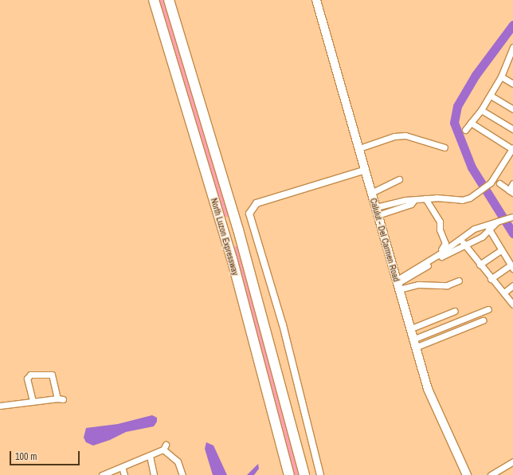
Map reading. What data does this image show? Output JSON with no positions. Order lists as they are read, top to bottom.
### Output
{
  "streets": {
    "highway": ["North Luzon Expressway"],
    "main road": ["Calulut - Del Carmen Road"]
  },
  "scale_bar": "100 m"
}
